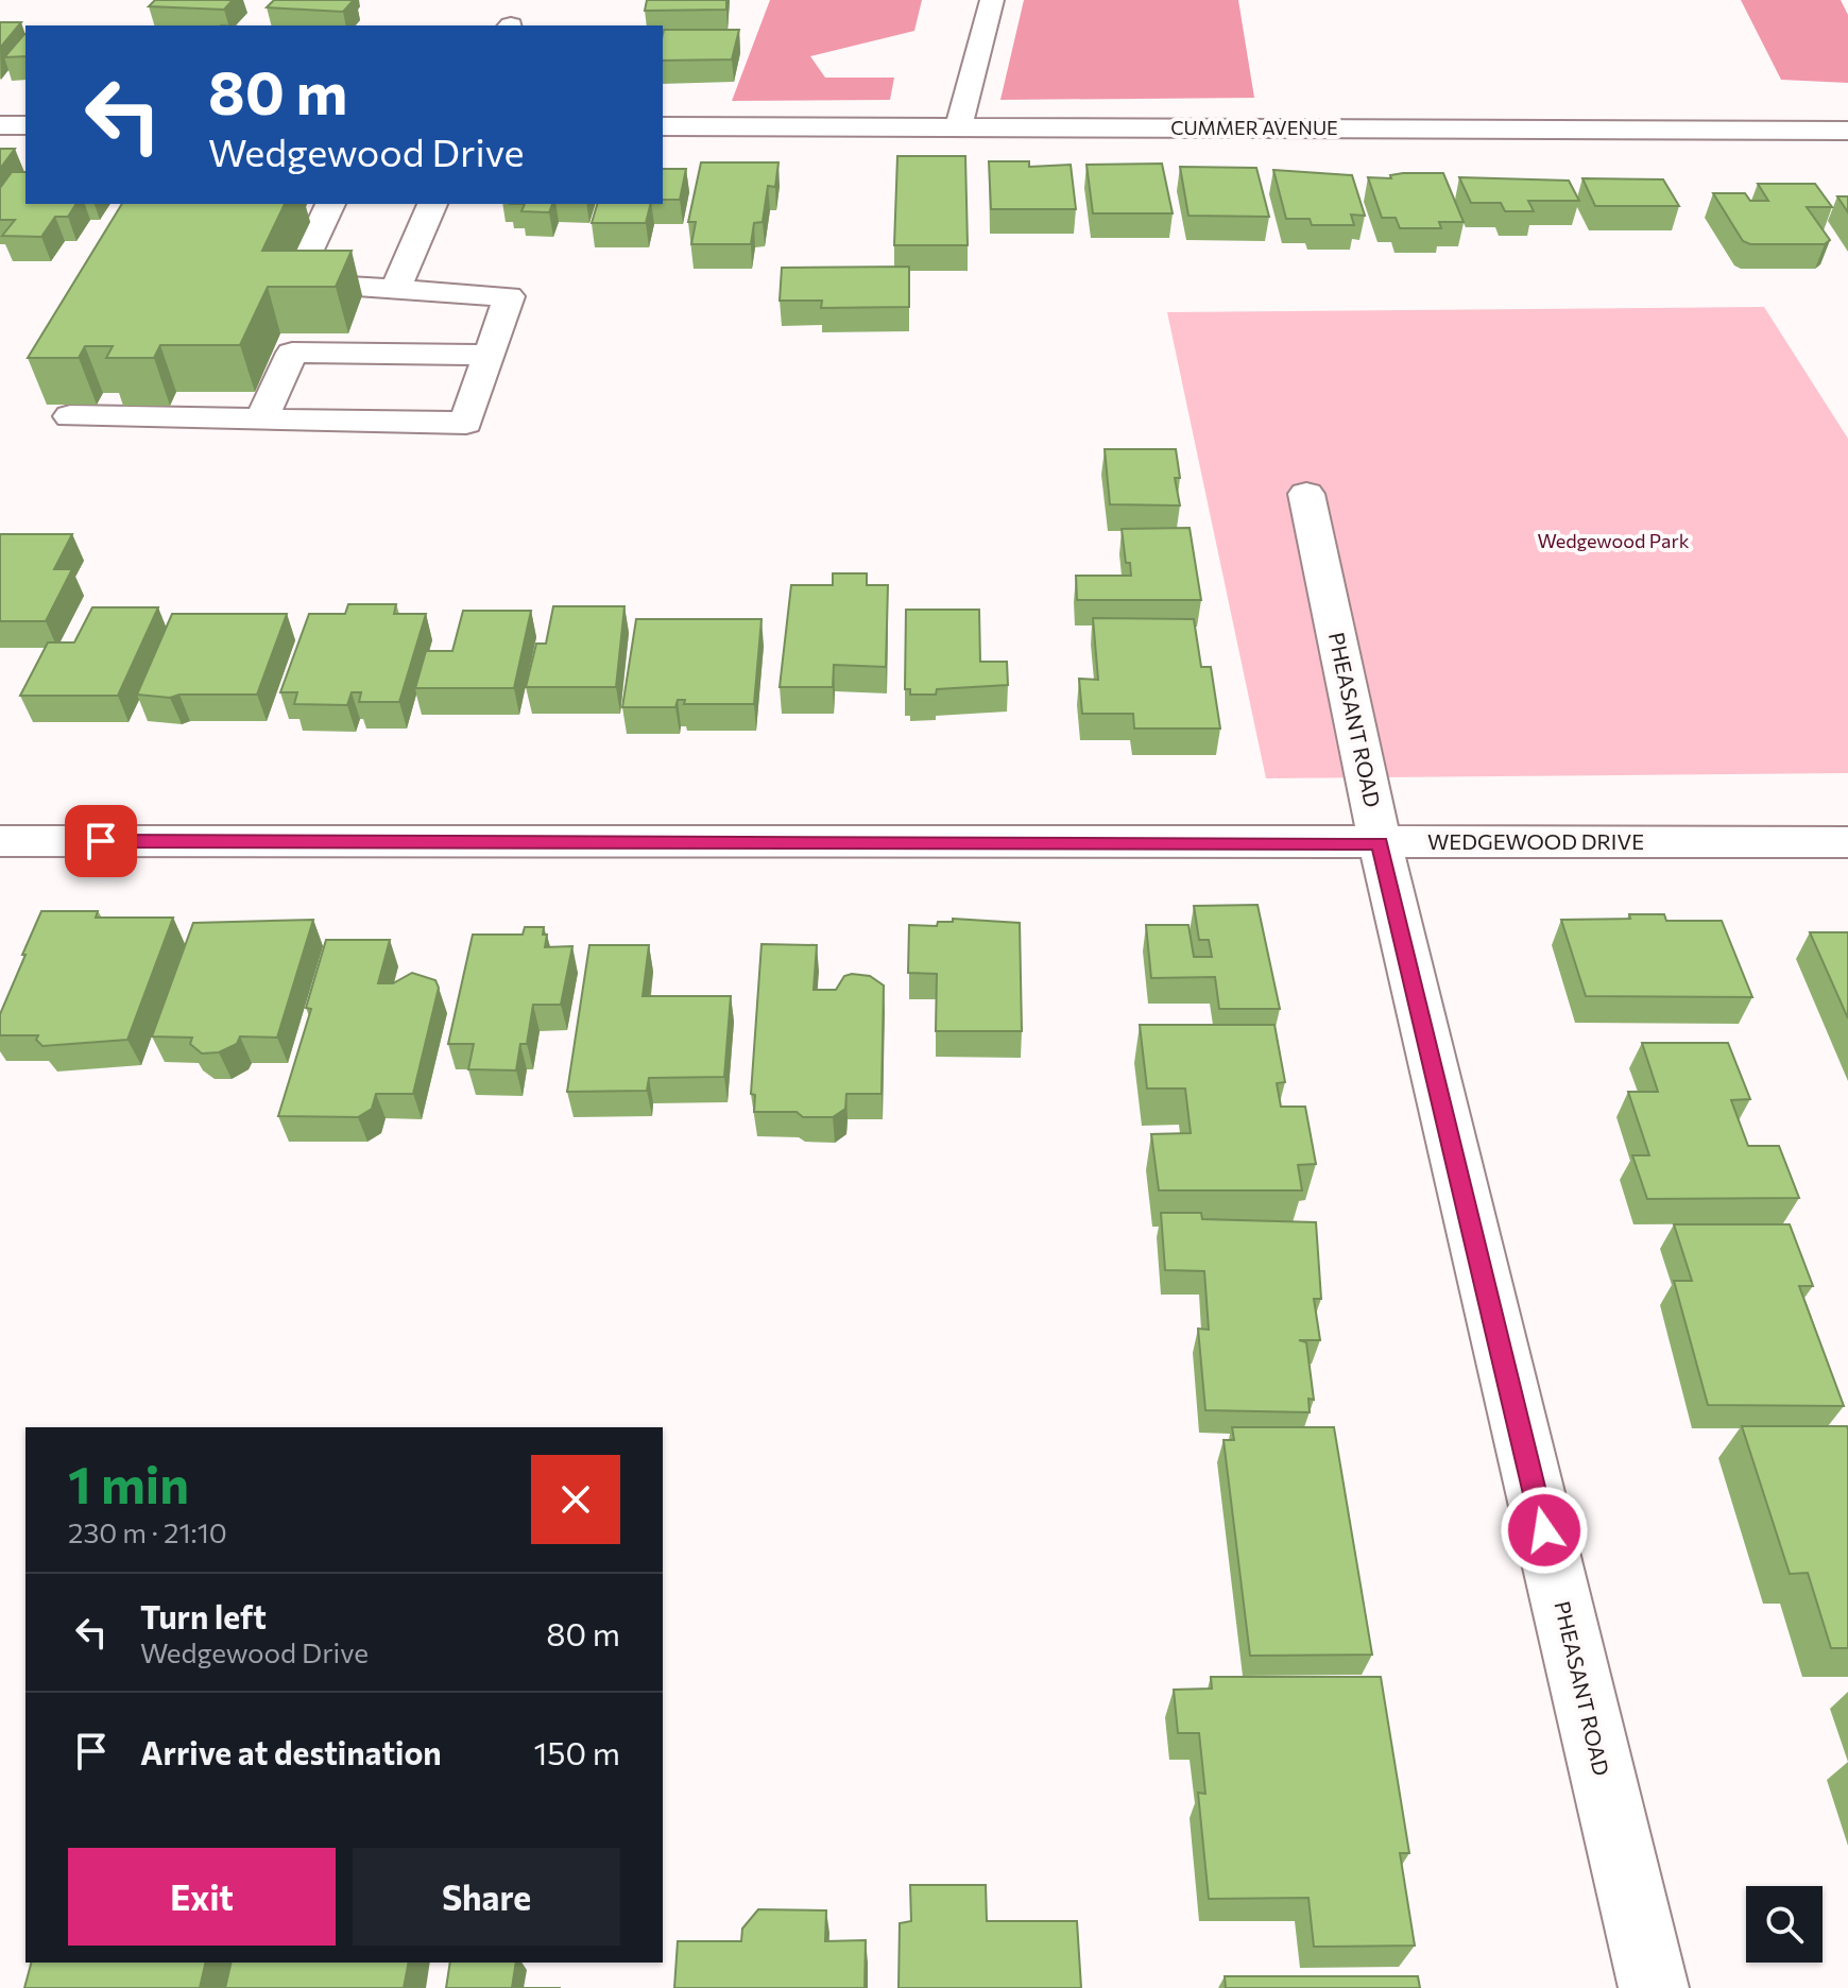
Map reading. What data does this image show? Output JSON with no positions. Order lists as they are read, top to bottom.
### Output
{
  "streets": {
    "street": ["CUMMER AVENUE", "PHEASANT ROAD", "WEDGEWOOD DRIVE"]
  },
  "crossings": [
    ["PHEASANT ROAD", "WEDGEWOOD DRIVE"]
  ],
  "parks": ["Wedgewood Park"],
  "page": {
    "turn": ["80 m", "Wedgewood Drive"],
    "heading": ["1 min", "230 m · 21:10"],
    "list": [
      {
        "name": "Turn left",
        "note": "Wedgewood Drive",
        "value": "80 m"
      },
      {
        "name": "Arrive at destination",
        "value": "150 m"
      }
    ],
    "buttons": ["Exit", "Share"]
  }
}
